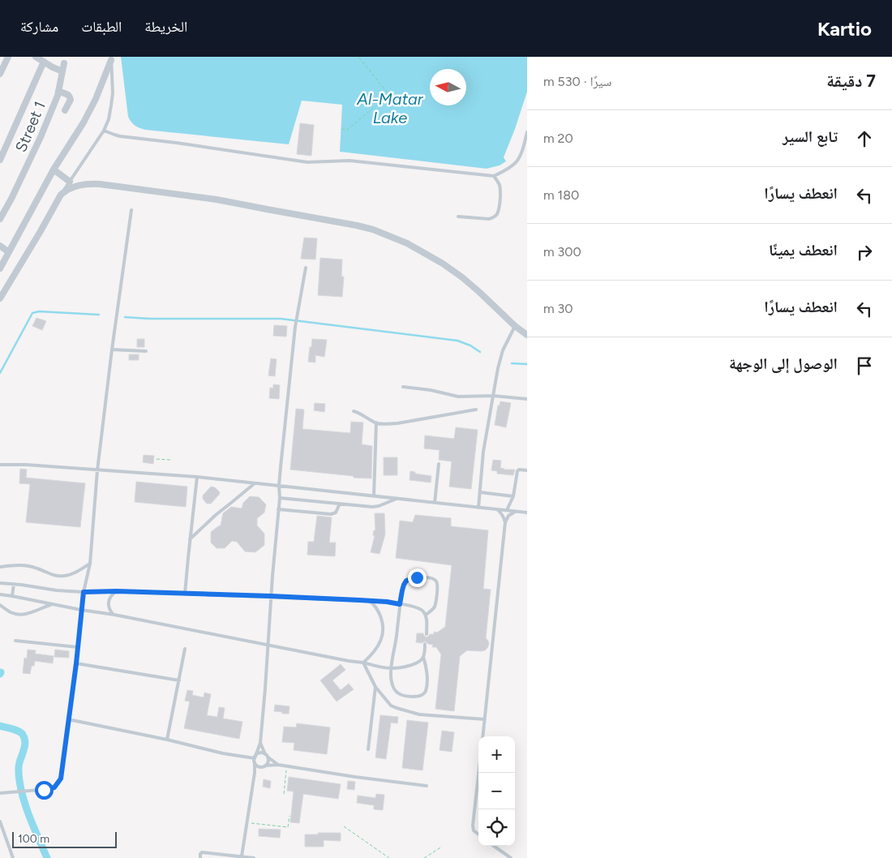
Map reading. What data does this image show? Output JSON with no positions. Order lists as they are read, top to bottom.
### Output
{
  "streets": {
    "street": ["Street 1"]
  },
  "water": ["Al-Matar Lake"],
  "scale_bar": "100 m",
  "north": "left",
  "page": {
    "header": "Kartio",
    "nav": ["الخريطة", "الطبقات", "مشاركة"],
    "heading": ["7 دقيقة", "سيرًا · 530 m"],
    "list": [
      ["تابع السير", "20 m"],
      ["انعطف يسارًا", "180 m"],
      ["انعطف يمينًا", "300 m"],
      ["انعطف يسارًا", "30 m"],
      "الوصول إلى الوجهة"
    ],
    "map_buttons": ["+", "−"],
    "scale": "100 m"
  }
}
